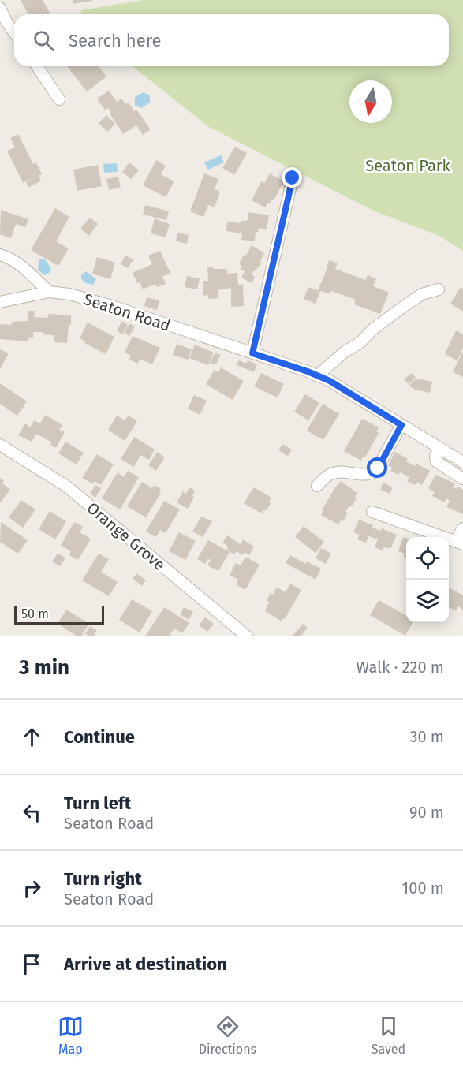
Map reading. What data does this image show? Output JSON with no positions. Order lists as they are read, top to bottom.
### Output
{
  "streets": {
    "street": ["Seaton Road", "Orange Grove"]
  },
  "parks": ["Seaton Park"],
  "scale_bar": "50 m",
  "north": "bottom",
  "page": {
    "search": "Search here",
    "scale": "50 m",
    "heading": ["3 min", "Walk · 220 m"],
    "list": [
      ["Continue", "30 m"],
      ["Turn left", "Seaton Road", "90 m"],
      ["Turn right", "Seaton Road", "100 m"],
      "Arrive at destination"
    ],
    "nav": ["Map", "Directions", "Saved"]
  }
}
